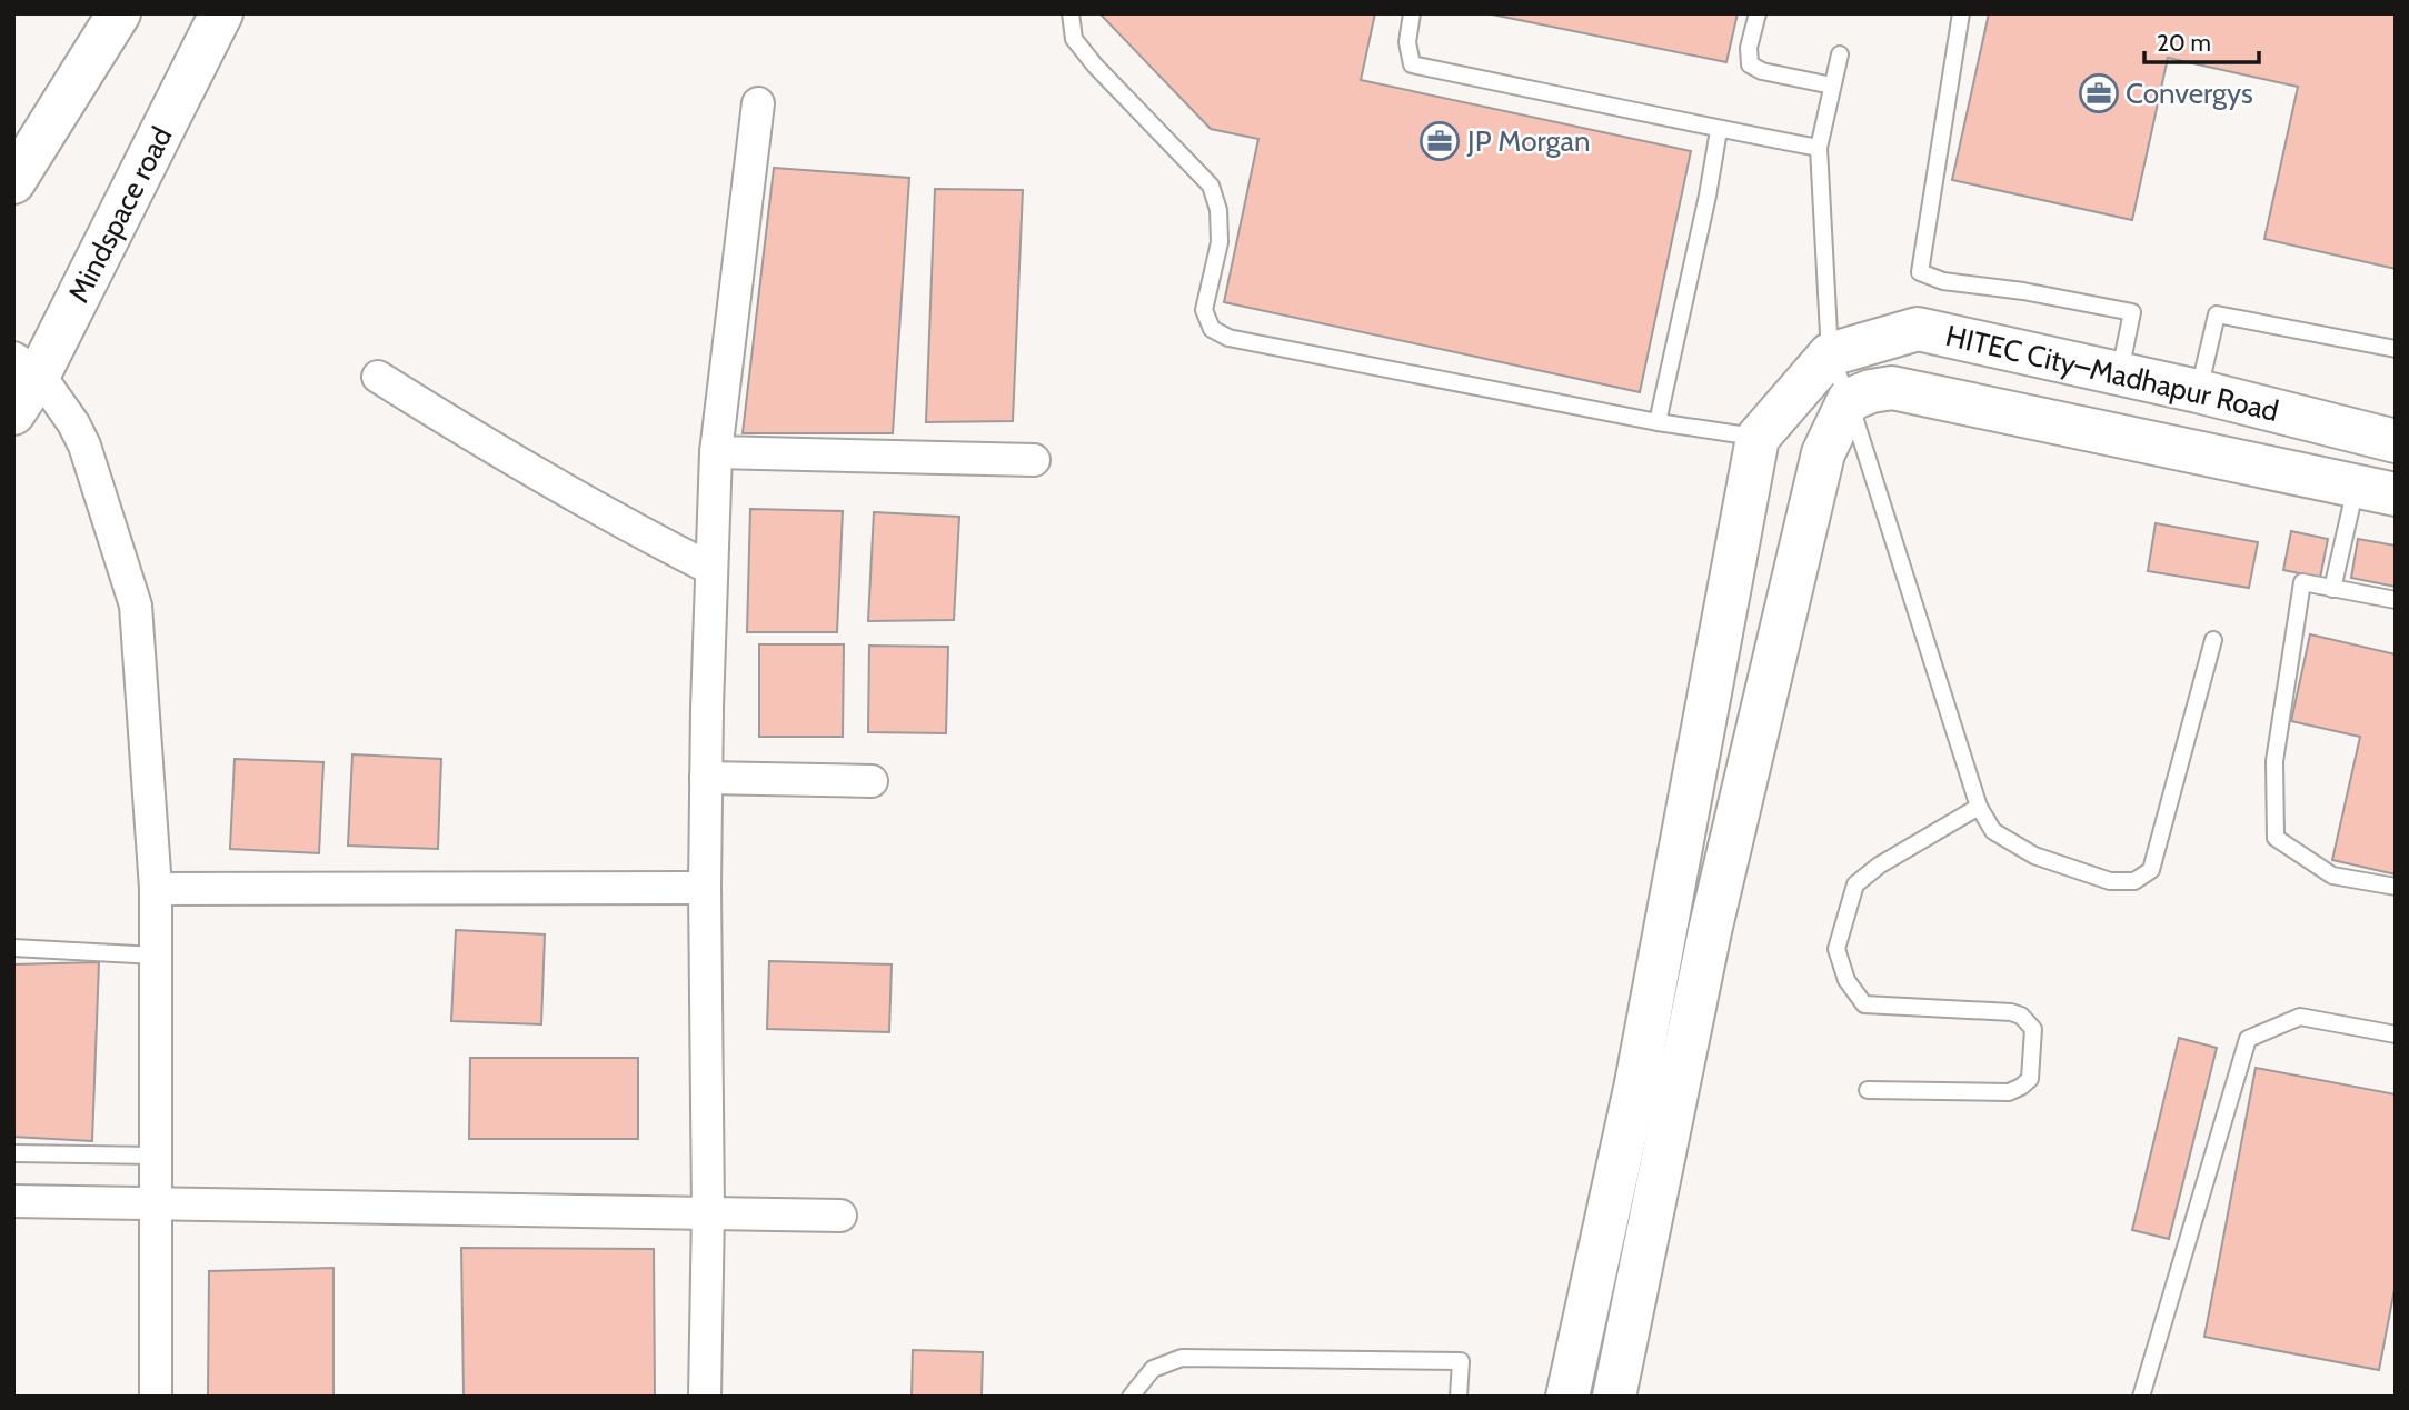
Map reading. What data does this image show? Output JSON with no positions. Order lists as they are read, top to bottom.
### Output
{
  "streets": {
    "main road": ["Mindspace road", "HITEC City–Madhapur Road"]
  },
  "places": {
    "office": ["Convergys", "JP Morgan"]
  },
  "scale_bar": "20 m"
}
